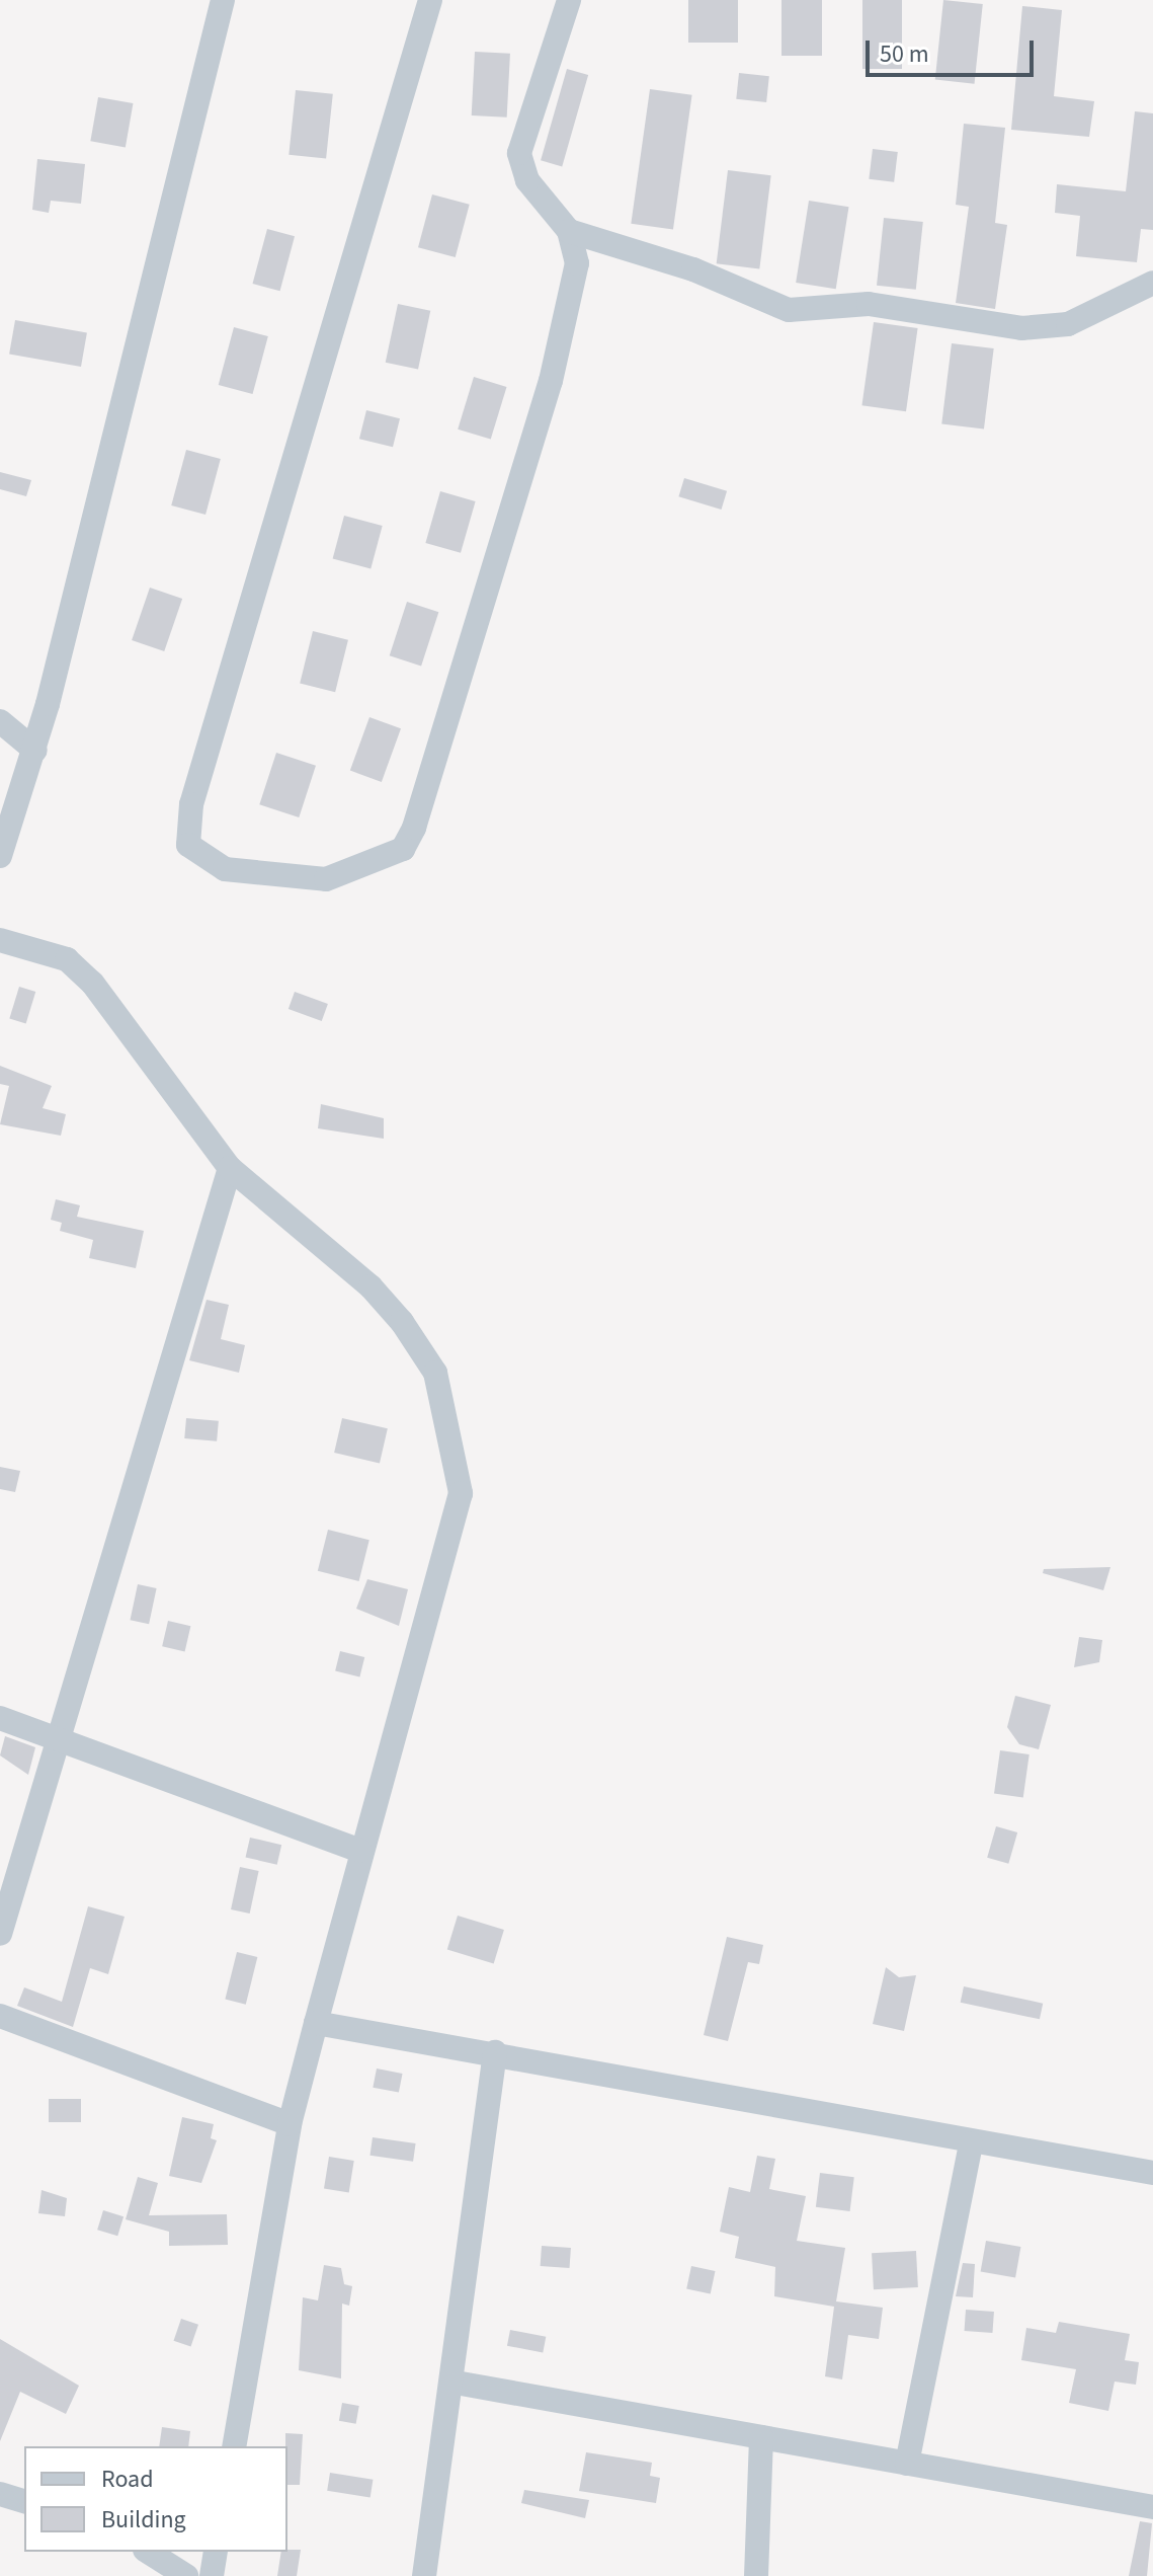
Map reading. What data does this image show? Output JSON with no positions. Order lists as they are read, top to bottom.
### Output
{
  "legend": ["Road", "Building"],
  "scale_bar": "50 m"
}
